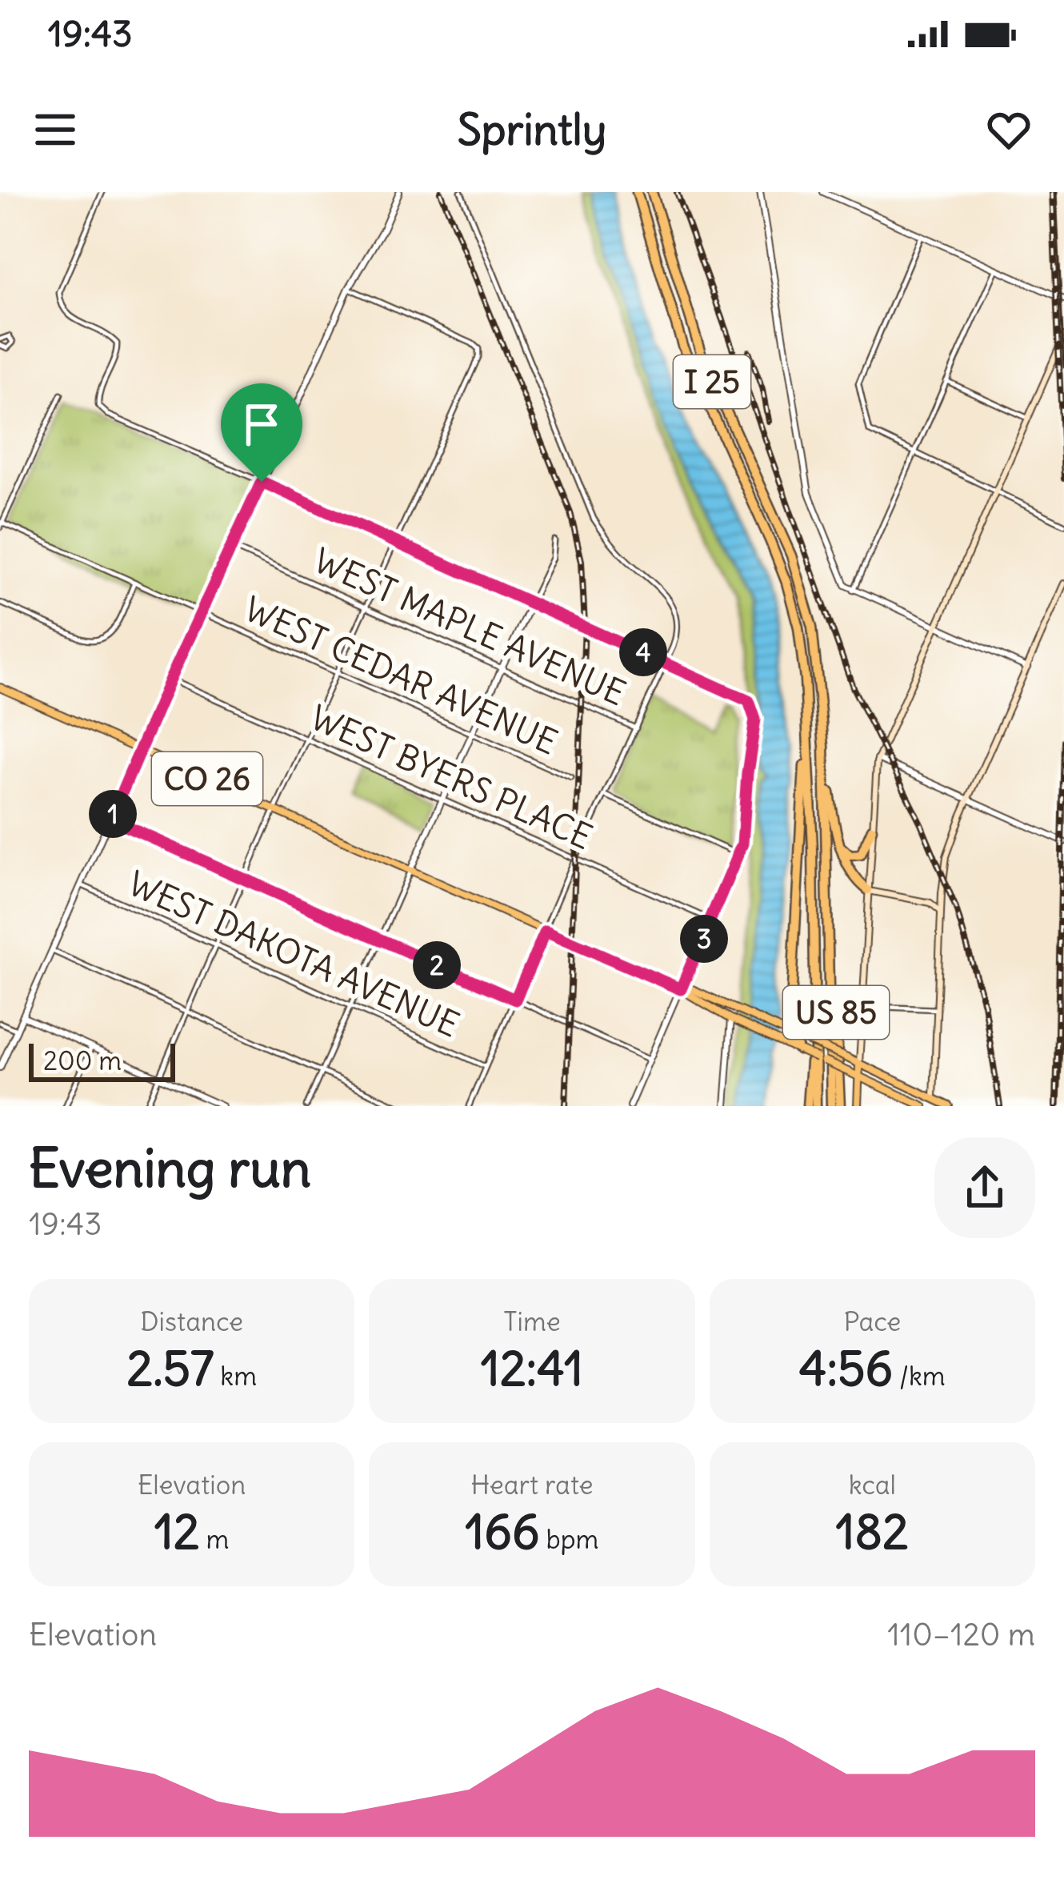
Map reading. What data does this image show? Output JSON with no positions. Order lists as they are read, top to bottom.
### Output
{
  "streets": {
    "highway": ["I 25", "US 85"],
    "main road": ["CO 26"],
    "street": [
      "WEST MAPLE AVENUE",
      "WEST CEDAR AVENUE",
      "WEST BYERS PLACE",
      "WEST DAKOTA AVENUE"
    ]
  },
  "crossings": [
    ["I 25", "US 85"]
  ],
  "scale_bar": "200 m",
  "page": {
    "status": "19:43",
    "header": "Sprintly",
    "pins": [
      "4",
      "1",
      "3",
      "2"
    ],
    "scale": "200 m",
    "heading": ["Evening run", "19:43"],
    "stats": [
      ["Distance", "2.57 km"],
      ["Time", "12:41"],
      ["Pace", "4:56 /km"],
      ["Elevation", "12 m"],
      ["Heart rate", "166 bpm"],
      ["kcal", "182"]
    ],
    "chart": ["Elevation", "110–120 m"]
  }
}
